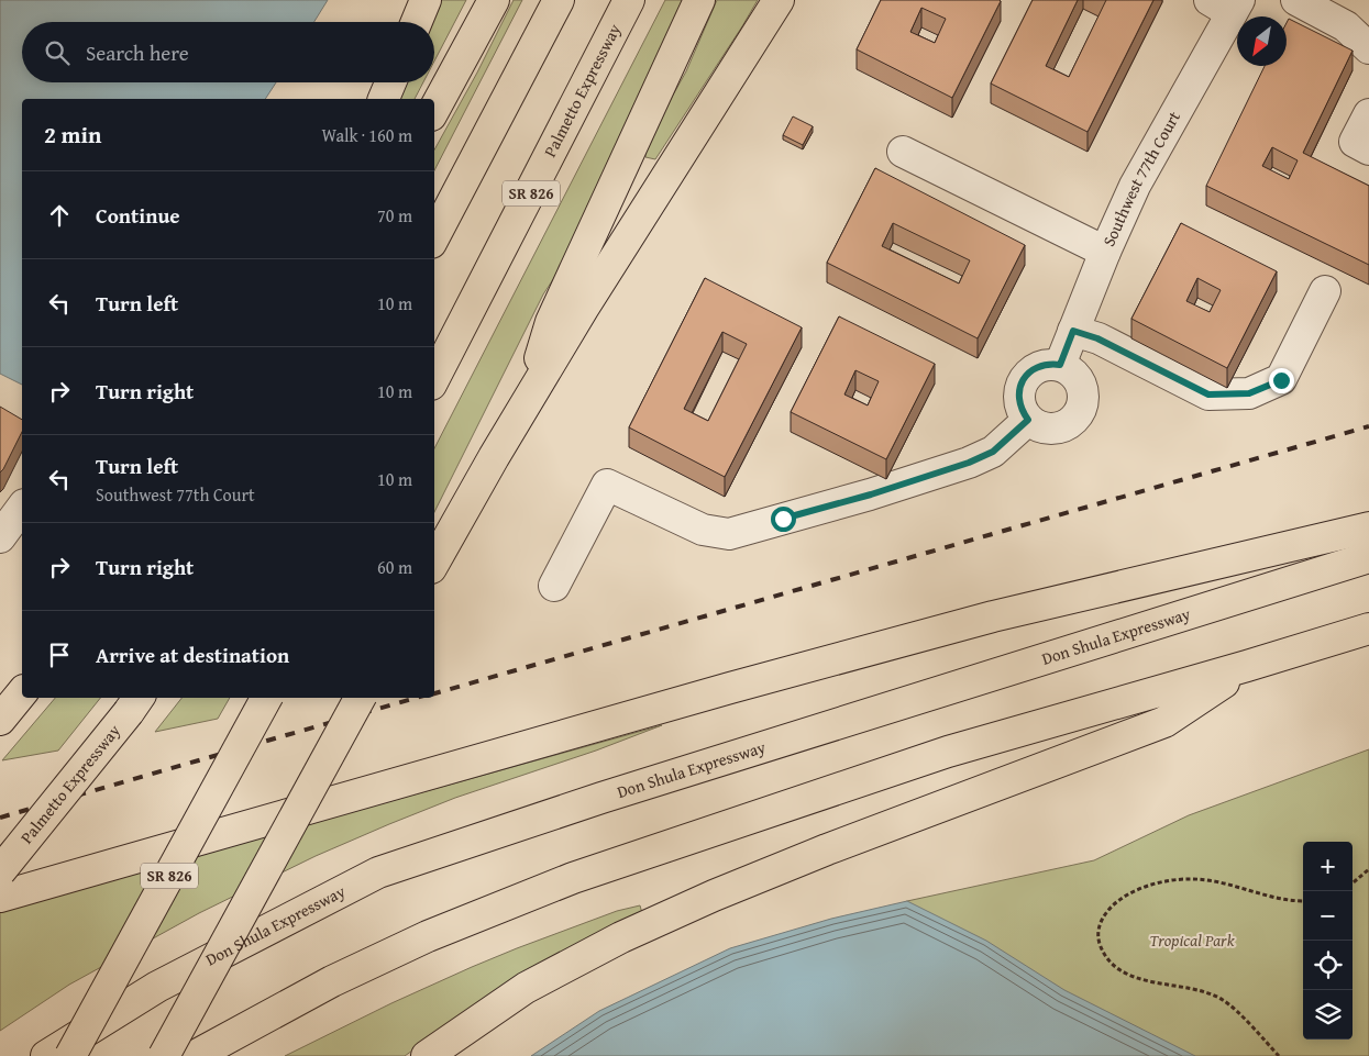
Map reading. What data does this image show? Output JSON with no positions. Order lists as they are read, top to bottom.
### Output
{
  "streets": {
    "highway": ["Palmetto Expressway", "SR 826", "Don Shula Expressway"],
    "street": ["Southwest 77th Court"]
  },
  "parks": ["Tropical Park"],
  "north": "bottom left",
  "page": {
    "search": "Search here",
    "heading": ["2 min", "Walk · 160 m"],
    "list": [
      ["Continue", "70 m"],
      ["Turn left", "10 m"],
      ["Turn right", "10 m"],
      ["Turn left", "Southwest 77th Court", "10 m"],
      ["Turn right", "60 m"],
      "Arrive at destination"
    ],
    "map_buttons": ["+", "−"]
  }
}
